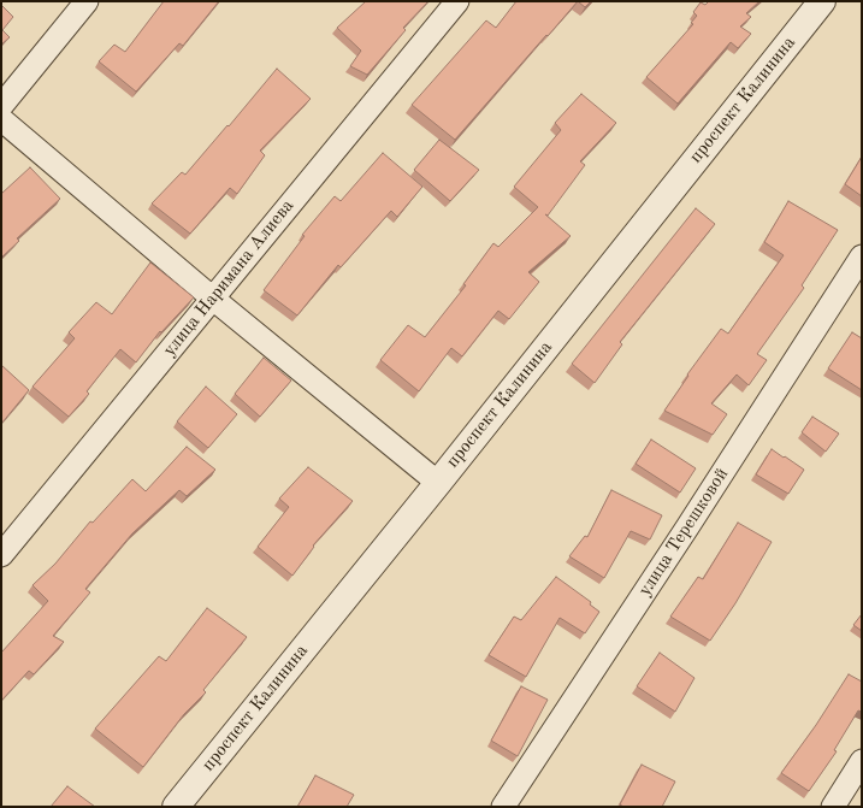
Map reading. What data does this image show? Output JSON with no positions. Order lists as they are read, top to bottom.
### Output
{
  "streets": {
    "street": ["проспект Калинина", "улица Наримана Алиева", "улица Терешковой"]
  }
}
